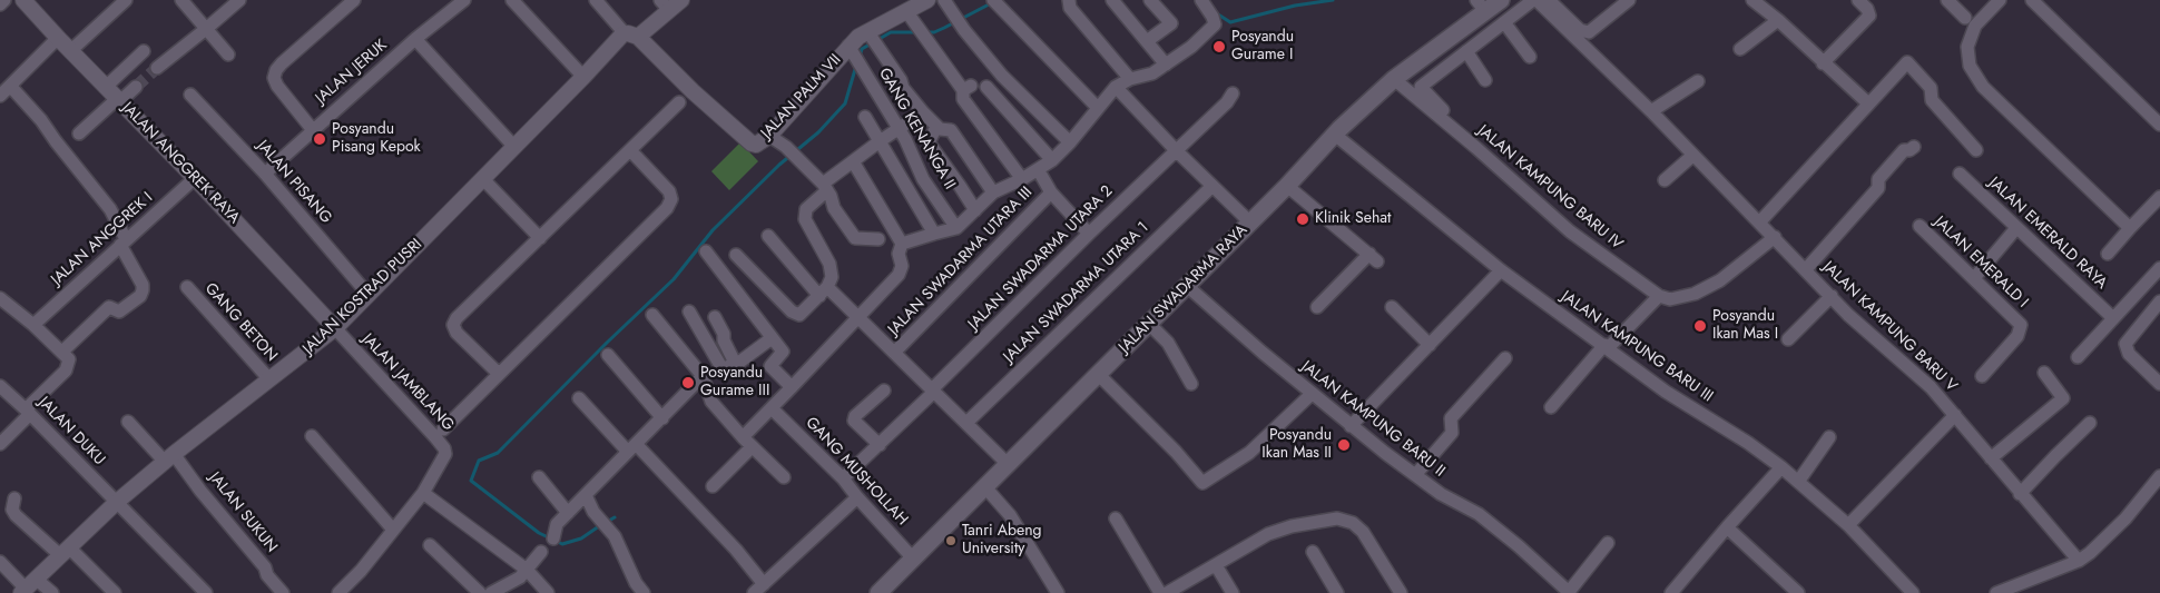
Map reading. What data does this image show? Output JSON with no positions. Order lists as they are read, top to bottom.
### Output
{
  "streets": {
    "main road": ["JALAN SWADARMA RAYA"],
    "street": [
      "JALAN JERUK",
      "JALAN PALM VII",
      "GANG KENANGA II",
      "JALAN ANGGREK RAYA",
      "JALAN PISANG",
      "JALAN KAMPUNG BARU IV",
      "JALAN EMERALD RAYA",
      "JALAN ANGGREK I",
      "JALAN SWADARMA UTARA 2",
      "JALAN SWADARMA UTARA III",
      "JALAN EMERALD I",
      "JALAN SWADARMA UTARA 1",
      "JALAN KOSTRAD PUSRI",
      "GANG BETON",
      "JALAN KAMPUNG BARU V",
      "JALAN KAMPUNG BARU III",
      "JALAN JAMBLANG",
      "JALAN KAMPUNG BARU II",
      "JALAN DUKU",
      "GANG MUSHOLLAH",
      "JALAN SUKUN"
    ]
  },
  "crossings": [
    ["JALAN JERUK", "JALAN PISANG"],
    ["JALAN PALM VII", "GANG KENANGA II"],
    ["JALAN PALM VII", "JALAN KOSTRAD PUSRI"],
    ["JALAN ANGGREK RAYA", "JALAN ANGGREK I"],
    ["JALAN ANGGREK RAYA", "JALAN KOSTRAD PUSRI"],
    ["JALAN ANGGREK RAYA", "JALAN JAMBLANG"],
    ["JALAN PISANG", "JALAN KOSTRAD PUSRI"],
    ["JALAN KAMPUNG BARU IV", "JALAN SWADARMA RAYA"],
    ["JALAN SWADARMA UTARA 2", "GANG MUSHOLLAH"],
    ["JALAN SWADARMA RAYA", "JALAN KAMPUNG BARU III"],
    ["JALAN SWADARMA RAYA", "JALAN KAMPUNG BARU II"],
    ["JALAN SWADARMA RAYA", "GANG MUSHOLLAH"],
    ["JALAN KOSTRAD PUSRI", "GANG BETON"],
    ["JALAN KOSTRAD PUSRI", "JALAN JAMBLANG"],
    ["JALAN KOSTRAD PUSRI", "JALAN DUKU"],
    ["JALAN KOSTRAD PUSRI", "JALAN SUKUN"]
  ],
  "places": [
    "Posyandu Gurame I",
    "Posyandu Pisang Kepok",
    "Klinik Sehat",
    "Posyandu Ikan Mas I",
    "Posyandu Gurame III",
    "Posyandu Ikan Mas II",
    "Tanri Abeng University"
  ]
}
